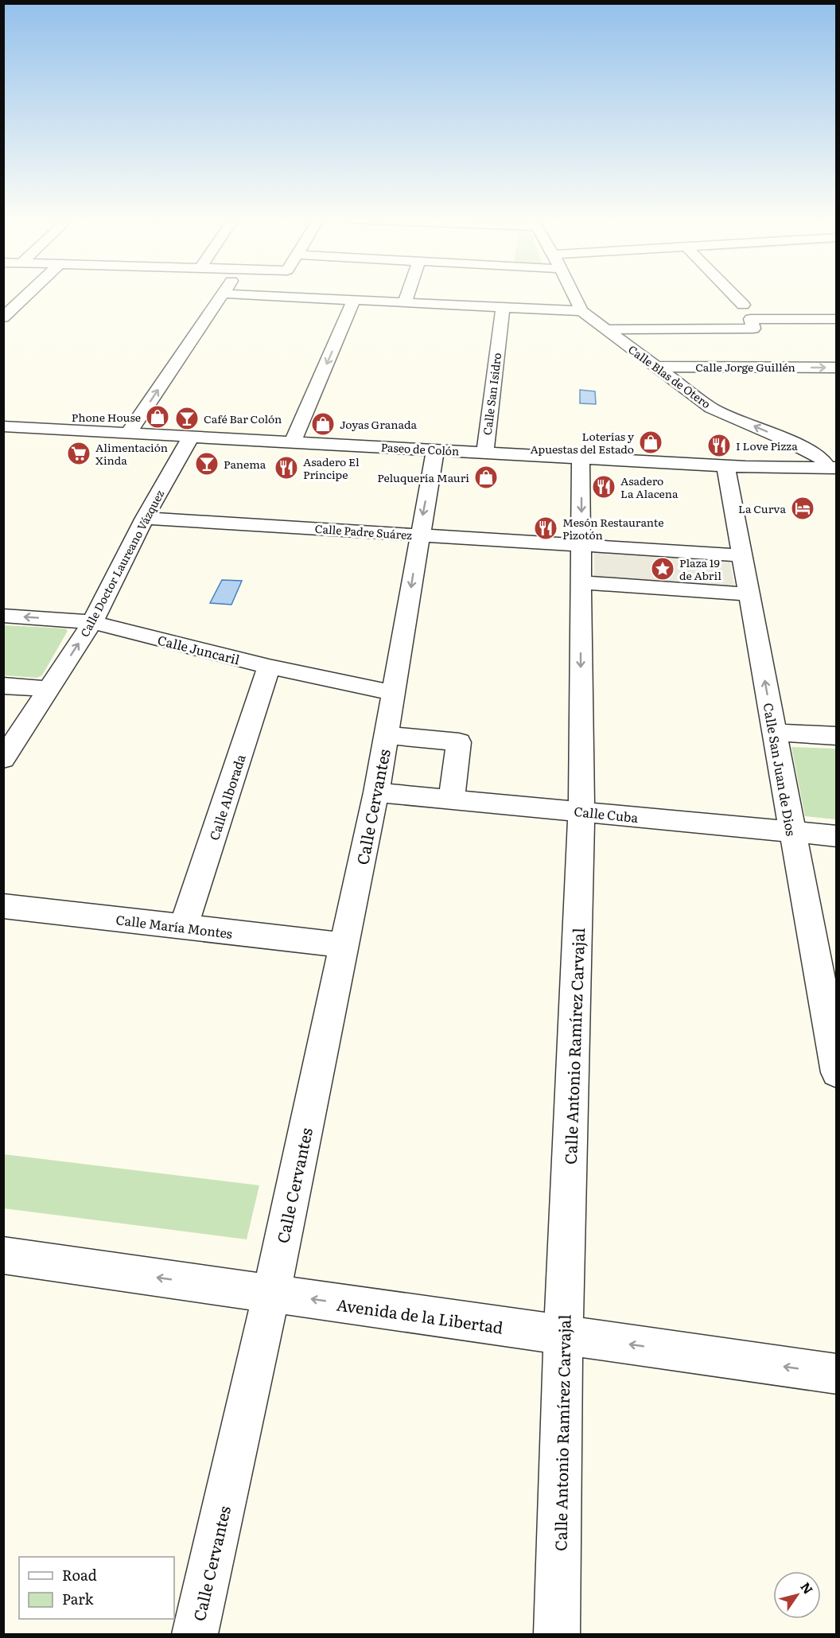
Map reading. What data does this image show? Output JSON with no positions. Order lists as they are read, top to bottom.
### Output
{
  "streets": {
    "street": [
      "Calle Jorge Guillén",
      "Calle Blas de Otero",
      "Calle San Isidro",
      "Paseo de Colón",
      "Calle Padre Suárez",
      "Calle Doctor Laureano Vázquez",
      "Calle Juncaril",
      "Calle San Juan de Dios",
      "Calle Alborada",
      "Calle Cervantes",
      "Calle Cuba",
      "Calle María Montes",
      "Calle Antonio Ramírez Carvajal",
      "Avenida de la Libertad"
    ]
  },
  "crossings": [
    ["Calle Jorge Guillén", "Calle Blas de Otero"],
    ["Calle Blas de Otero", "Paseo de Colón"],
    ["Calle San Isidro", "Paseo de Colón"],
    ["Paseo de Colón", "Calle Doctor Laureano Vázquez"],
    ["Paseo de Colón", "Calle San Juan de Dios"],
    ["Paseo de Colón", "Calle Cervantes"],
    ["Paseo de Colón", "Calle Antonio Ramírez Carvajal"],
    ["Calle Padre Suárez", "Calle Doctor Laureano Vázquez"],
    ["Calle Padre Suárez", "Calle Cervantes"],
    ["Calle Padre Suárez", "Calle Antonio Ramírez Carvajal"],
    ["Calle Doctor Laureano Vázquez", "Calle Juncaril"],
    ["Calle Juncaril", "Calle Alborada"],
    ["Calle Juncaril", "Calle Cervantes"],
    ["Calle San Juan de Dios", "Calle Cuba"],
    ["Calle Alborada", "Calle María Montes"],
    ["Calle Cervantes", "Calle Cuba"],
    ["Calle Cervantes", "Calle María Montes"],
    ["Calle Cervantes", "Avenida de la Libertad"],
    ["Calle Cuba", "Calle Antonio Ramírez Carvajal"],
    ["Calle Antonio Ramírez Carvajal", "Avenida de la Libertad"]
  ],
  "one_way": ["Avenida de la Libertad"],
  "places": {
    "shop": [
      "Phone House",
      "Joyas Granada",
      "Loterías y Apuestas del Estado",
      "Peluquería Mauri"
    ],
    "bar": ["Café Bar Colón", "Panema"],
    "restaurant": [
      "I Love Pizza",
      "Asadero El Príncipe",
      "Asadero La Alacena",
      "Mesón Restaurante Pizotón"
    ],
    "supermarket": ["Alimentación Xinda"],
    "hotel": ["La Curva"],
    "place": ["Plaza 19 de Abril"]
  },
  "legend": ["Road", "Park"],
  "north": "top right"
}
